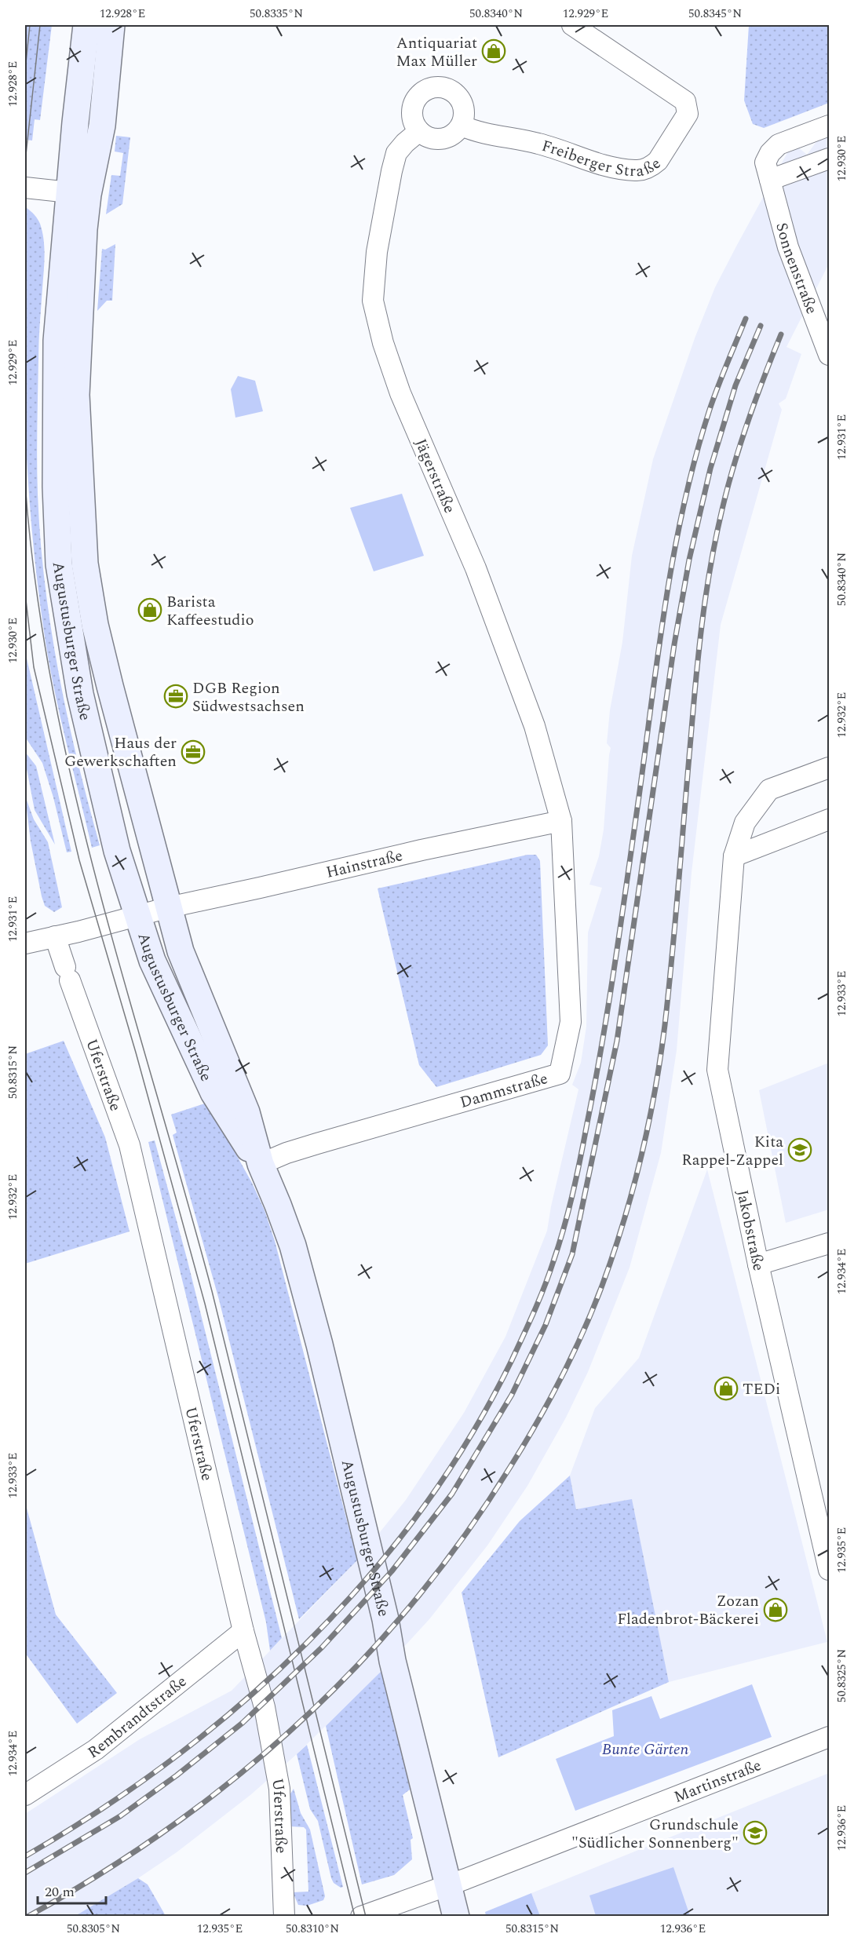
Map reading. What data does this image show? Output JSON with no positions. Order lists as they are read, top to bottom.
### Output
{
  "streets": {
    "main road": ["Augustusburger Straße"],
    "street": [
      "Freiberger Straße",
      "Sonnenstraße",
      "Jägerstraße",
      "Hainstraße",
      "Uferstraße",
      "Dammstraße",
      "Jakobstraße",
      "Rembrandtstraße",
      "Martinstraße"
    ]
  },
  "crossings": [
    ["Freiberger Straße", "Jägerstraße"],
    ["Jägerstraße", "Hainstraße"],
    ["Jägerstraße", "Dammstraße"],
    ["Augustusburger Straße", "Hainstraße"],
    ["Augustusburger Straße", "Dammstraße"],
    ["Augustusburger Straße", "Martinstraße"],
    ["Hainstraße", "Uferstraße"],
    ["Hainstraße", "Dammstraße"],
    ["Uferstraße", "Rembrandtstraße"]
  ],
  "parks": ["Bunte Gärten"],
  "places": {
    "shop": [
      "Antiquariat Max Müller",
      "Barista Kaffeestudio",
      "TEDi",
      "Zozan Fladenbrot-Bäckerei"
    ],
    "office": ["DGB Region Südwestsachsen", "Haus der Gewerkschaften"],
    "school or university": ["Kita Rappel-Zappel", "Grundschule \"Südlicher Sonnenberg\""]
  },
  "scale_bar": "20 m",
  "coordinates": [
    "12.928°E",
    "50.8335°N",
    "50.8340°N",
    "12.929°E",
    "50.8345°N",
    "12.930°E",
    "12.931°E",
    "12.932°E",
    "12.933°E",
    "50.8315°N",
    "12.934°E",
    "12.935°E",
    "50.8325°N",
    "12.936°E",
    "50.8305°N",
    "50.8310°N"
  ]
}
